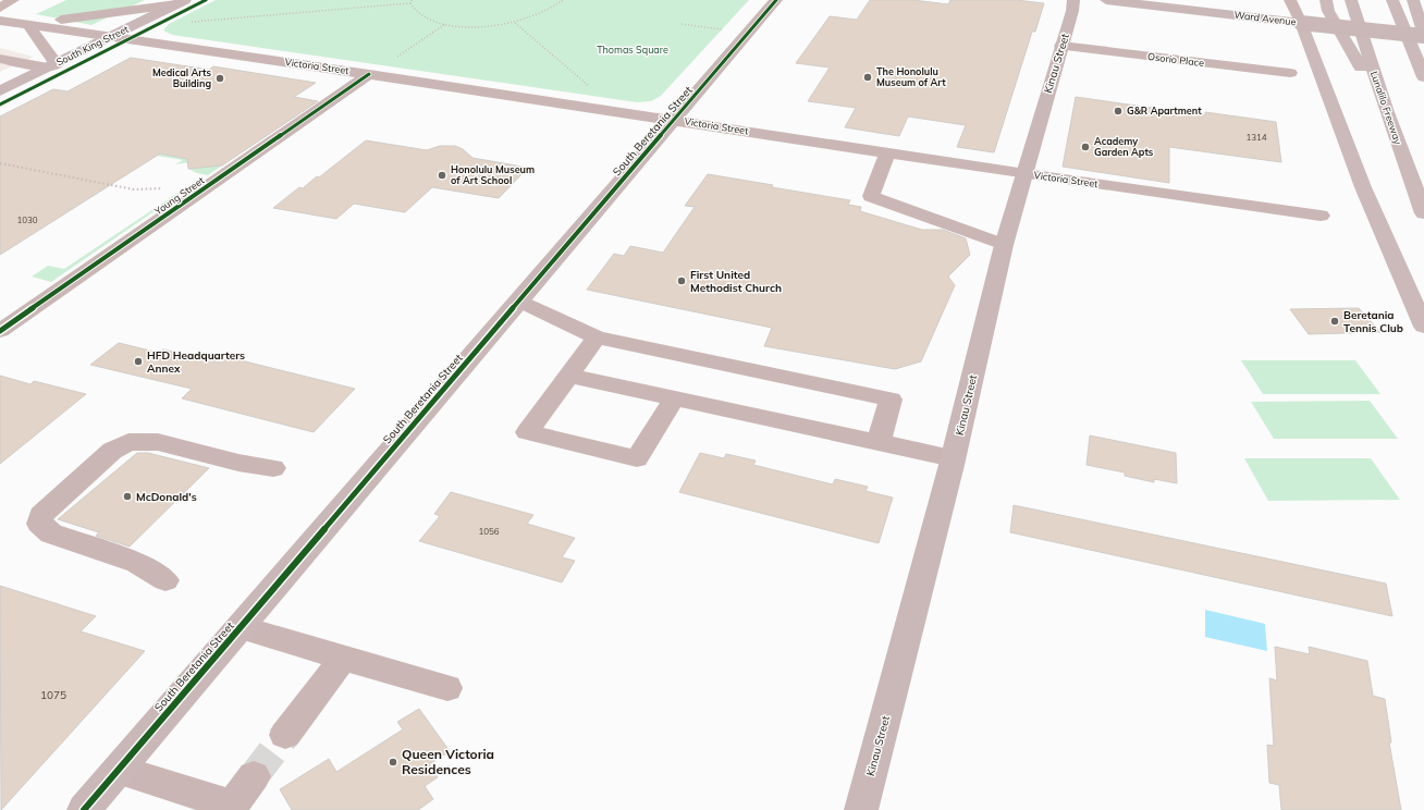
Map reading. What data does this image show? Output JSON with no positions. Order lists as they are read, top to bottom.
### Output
{
  "streets": {
    "highway": ["Lunalilo Freeway"],
    "main road": [
      "Ward Avenue",
      "South King Street",
      "Kinau Street",
      "South Beretania Street"
    ],
    "street": ["Osorio Place", "Victoria Street", "Young Street"]
  },
  "crossings": [
    ["South King Street", "Victoria Street"],
    ["Osorio Place", "Kinau Street"],
    ["Kinau Street", "Victoria Street"],
    ["Victoria Street", "South Beretania Street"],
    ["Victoria Street", "Young Street"]
  ],
  "parks": ["Thomas Square"],
  "places": [
    "The Honolulu Museum of Art",
    "Medical Arts Building",
    "G&R Apartment",
    "Academy Garden Apts",
    "Honolulu Museum of Art School",
    "First United Methodist Church",
    "Beretania Tennis Club",
    "HFD Headquarters Annex",
    "McDonald's",
    "Queen Victoria Residences"
  ],
  "house_numbers": [
    "1314",
    "1030",
    "1056",
    "1075"
  ]
}
